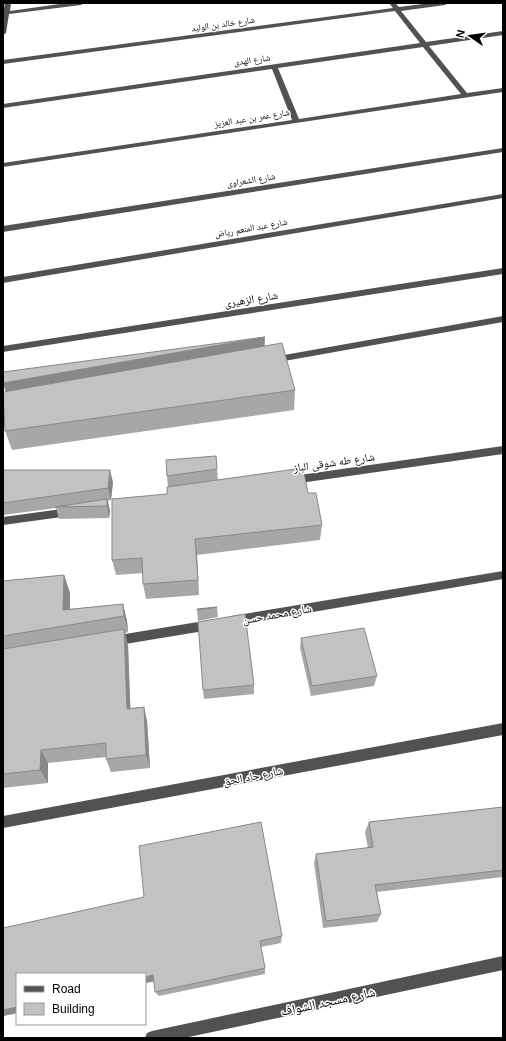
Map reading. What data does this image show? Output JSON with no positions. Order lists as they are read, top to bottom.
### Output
{
  "streets": {
    "street": [
      "شارع خالد بن الوليد",
      "شارع الهدى",
      "شارع عمر بن عبد العزيز",
      "شارع الشعراوى",
      "شارع عبد المنعم رياض",
      "شارع الزهيرى",
      "شارع طه شوقى الباز",
      "شارع محمد حسن",
      "شارع جاد الحق",
      "شارع مسجد الشواف"
    ]
  },
  "legend": ["Road", "Building"],
  "north": "left"
}
